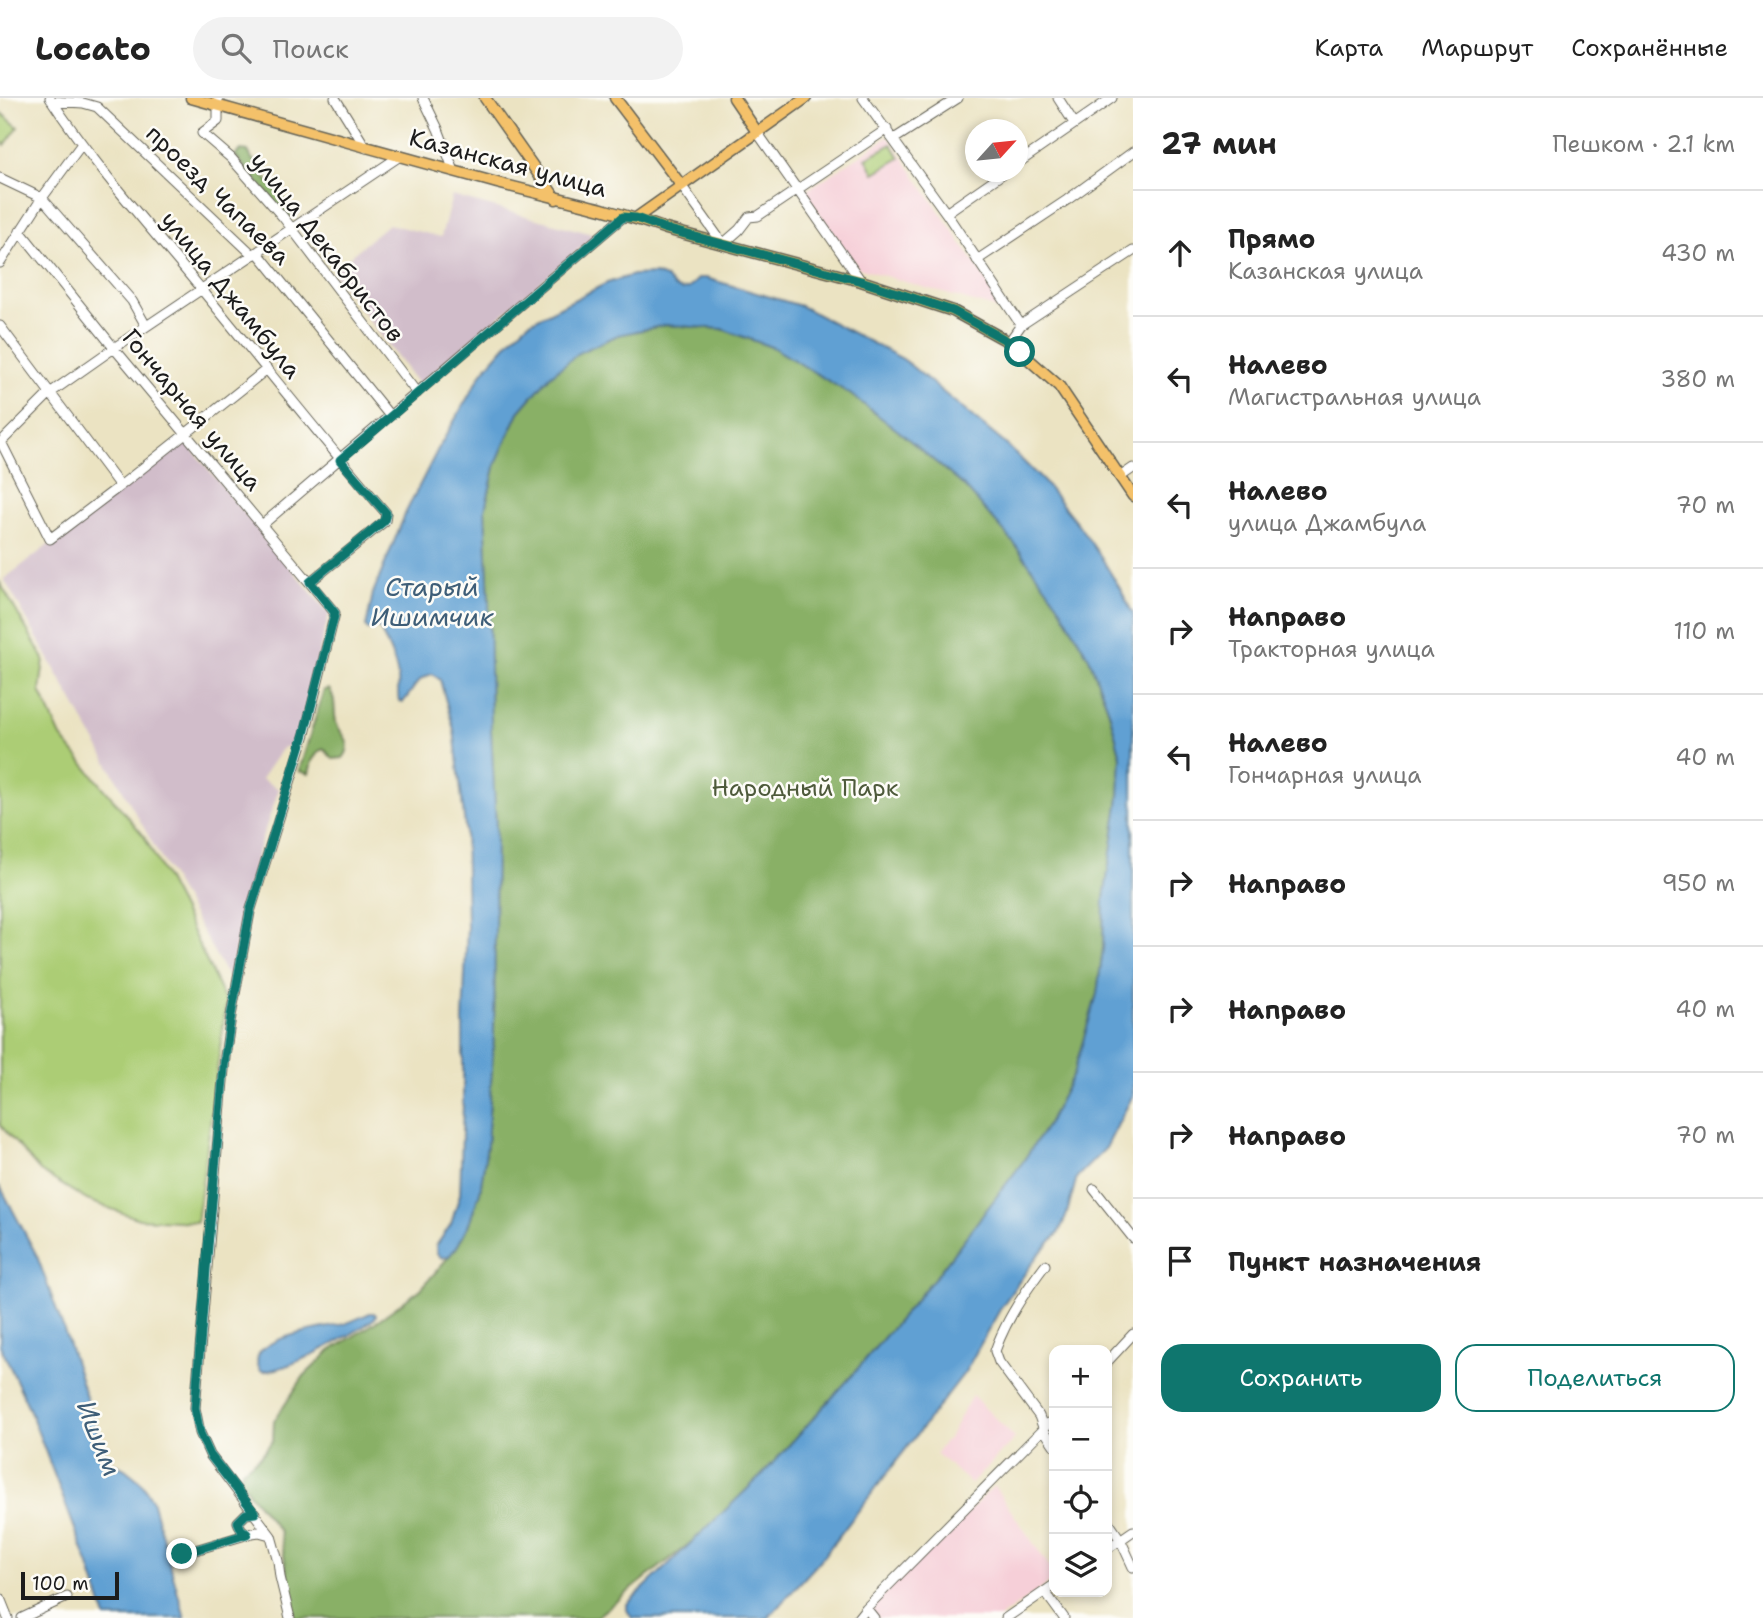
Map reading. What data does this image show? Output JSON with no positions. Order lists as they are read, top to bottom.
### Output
{
  "streets": {
    "main road": ["Казанская улица"],
    "street": [
      "проезд Чапаева",
      "улица Декабристов",
      "улица Джамбула",
      "Гончарная улица"
    ]
  },
  "crossings": [
    ["Казанская улица", "улица Декабристов"],
    ["проезд Чапаева", "улица Джамбула"],
    ["улица Джамбула", "Гончарная улица"]
  ],
  "water": ["Старый Ишимчик", "Ишим"],
  "parks": ["Народный Парк"],
  "scale_bar": "100 m",
  "north": "top right",
  "page": {
    "header": "Locato",
    "search": "Поиск",
    "nav": ["Карта", "Маршрут", "Сохранённые"],
    "heading": ["27 мин", "Пешком · 2.1 km"],
    "list": [
      ["Прямо", "Казанская улица", "430 m"],
      ["Налево", "Магистральная улица", "380 m"],
      ["Налево", "улица Джамбула", "70 m"],
      ["Направо", "Тракторная улица", "110 m"],
      ["Налево", "Гончарная улица", "40 m"],
      ["Направо", "950 m"],
      ["Направо", "40 m"],
      ["Направо", "70 m"],
      "Пункт назначения"
    ],
    "buttons": ["Сохранить", "Поделиться"],
    "map_buttons": ["+", "−"],
    "scale": "100 m"
  }
}
